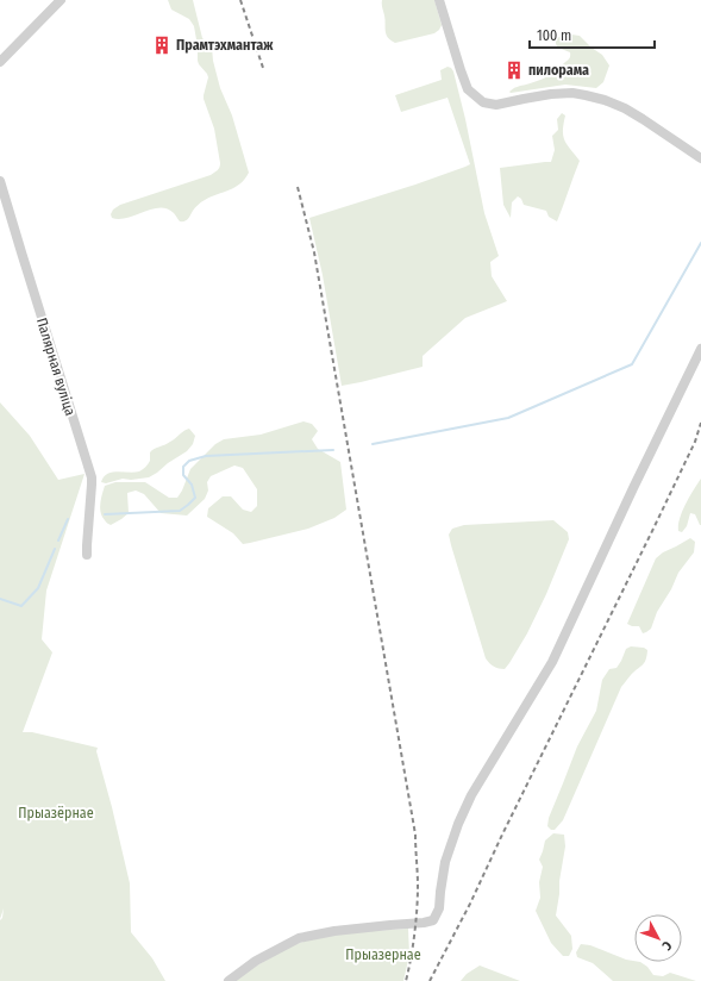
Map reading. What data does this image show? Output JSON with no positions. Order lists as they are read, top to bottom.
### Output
{
  "streets": {
    "street": ["Палярная вуліца"]
  },
  "parks": ["Прыазёрнае", "Прыазернае"],
  "places": {
    "building": ["Прамтэхмантаж", "пилорама"]
  },
  "scale_bar": "100 m",
  "north": "bottom right"
}
